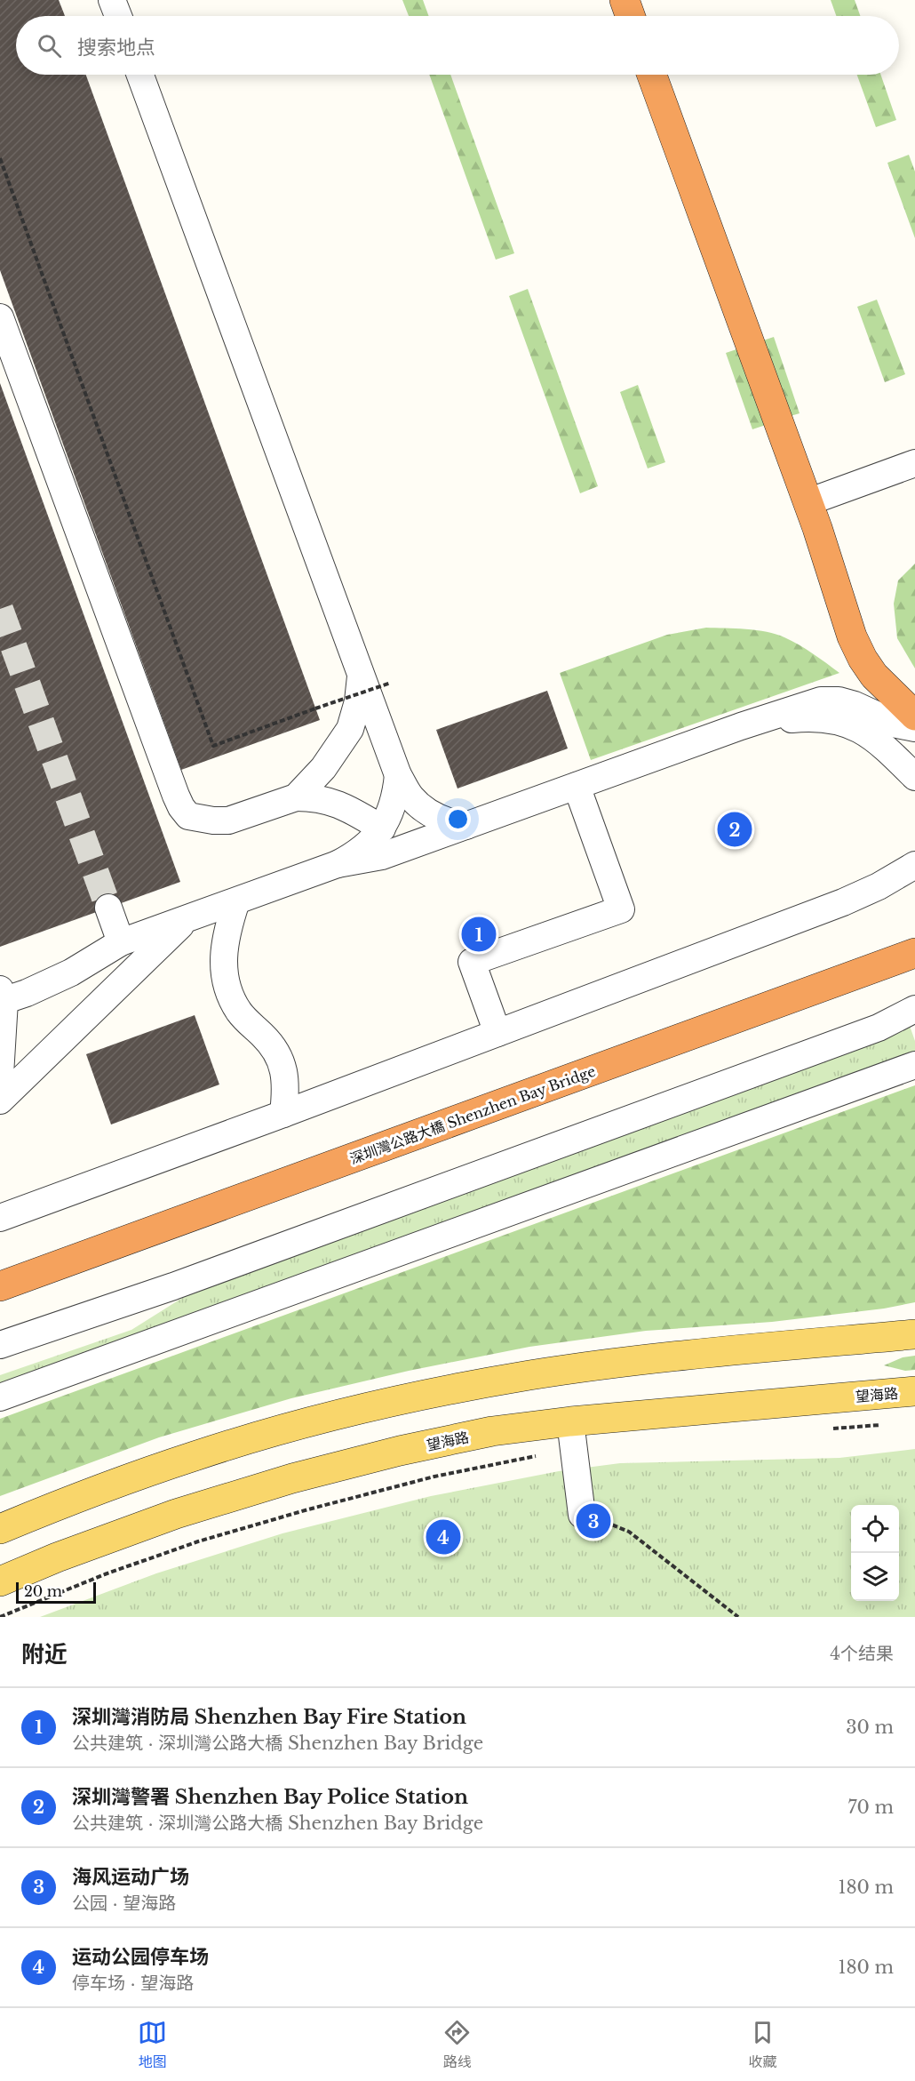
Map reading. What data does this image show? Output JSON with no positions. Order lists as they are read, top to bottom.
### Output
{
  "streets": {
    "highway": ["深圳灣公路大橋 Shenzhen Bay Bridge"],
    "main road": ["望海路"]
  },
  "scale_bar": "20 m",
  "page": {
    "search": "搜索地点",
    "pins": [
      "2",
      "1",
      "3",
      "4"
    ],
    "scale": "20 m",
    "heading": ["附近", "4个结果"],
    "list": [
      {
        "mark": "1",
        "name": "深圳灣消防局 Shenzhen Bay Fire Station",
        "note": "公共建筑 · 深圳灣公路大橋 Shenzhen Bay Bridge",
        "value": "30 m"
      },
      {
        "mark": "2",
        "name": "深圳灣警署 Shenzhen Bay Police Station",
        "note": "公共建筑 · 深圳灣公路大橋 Shenzhen Bay Bridge",
        "value": "70 m"
      },
      {
        "mark": "3",
        "name": "海风运动广场",
        "note": "公园 · 望海路",
        "value": "180 m"
      },
      {
        "mark": "4",
        "name": "运动公园停车场",
        "note": "停车场 · 望海路",
        "value": "180 m"
      }
    ],
    "nav": ["地图", "路线", "收藏"]
  }
}
